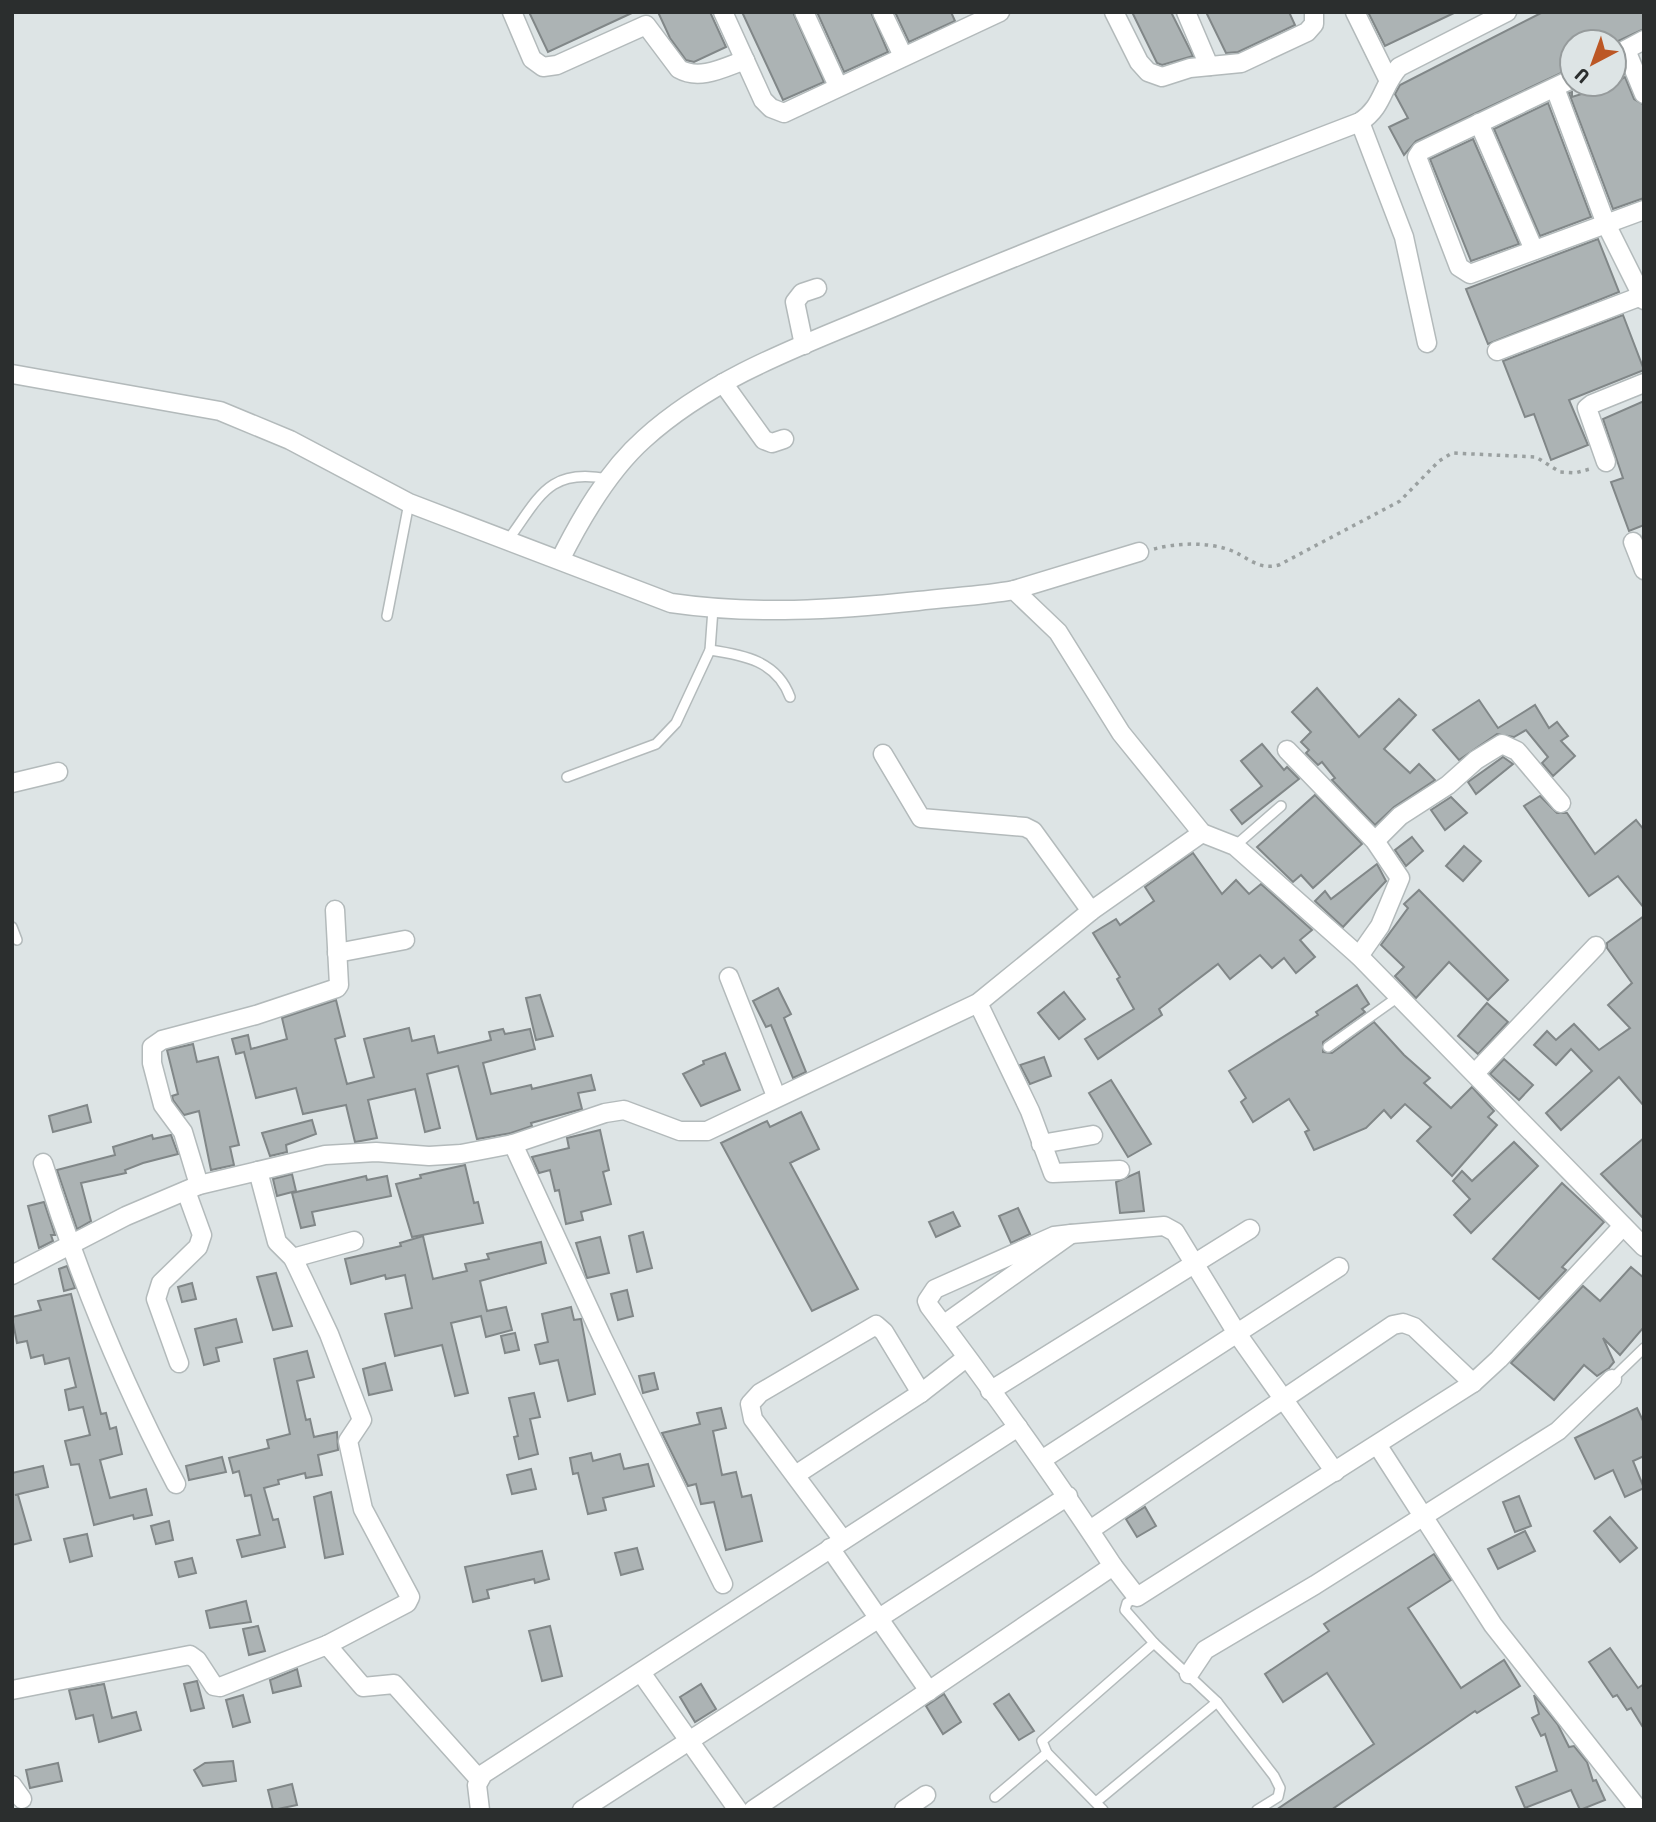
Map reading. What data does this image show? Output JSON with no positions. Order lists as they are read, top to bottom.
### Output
{
  "north": "bottom left"
}
